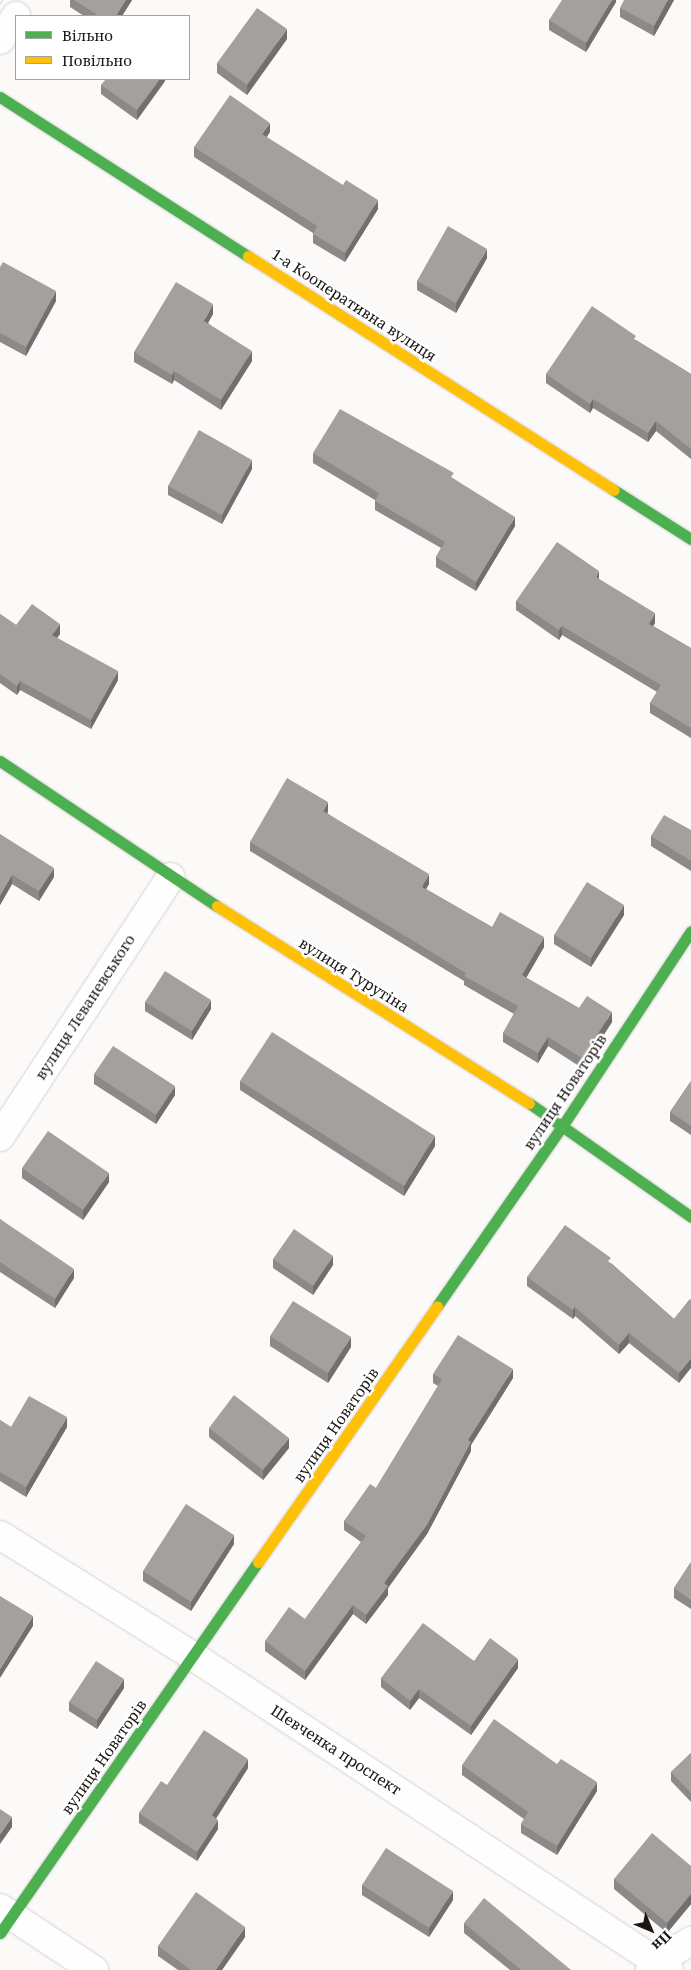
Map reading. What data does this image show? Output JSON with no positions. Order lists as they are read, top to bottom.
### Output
{
  "streets": {
    "street": [
      "1-а Кооперативна вулиця",
      "вулиця Турутіна",
      "вулиця Леваневського",
      "вулиця Новаторів",
      "Шевченка проспект"
    ]
  },
  "crossings": [
    ["вулиця Турутіна", "вулиця Леваневського"],
    ["вулиця Турутіна", "вулиця Новаторів"],
    ["вулиця Новаторів", "Шевченка проспект"]
  ],
  "legend": ["Вільно", "Повільно"],
  "north": "bottom right"
}
